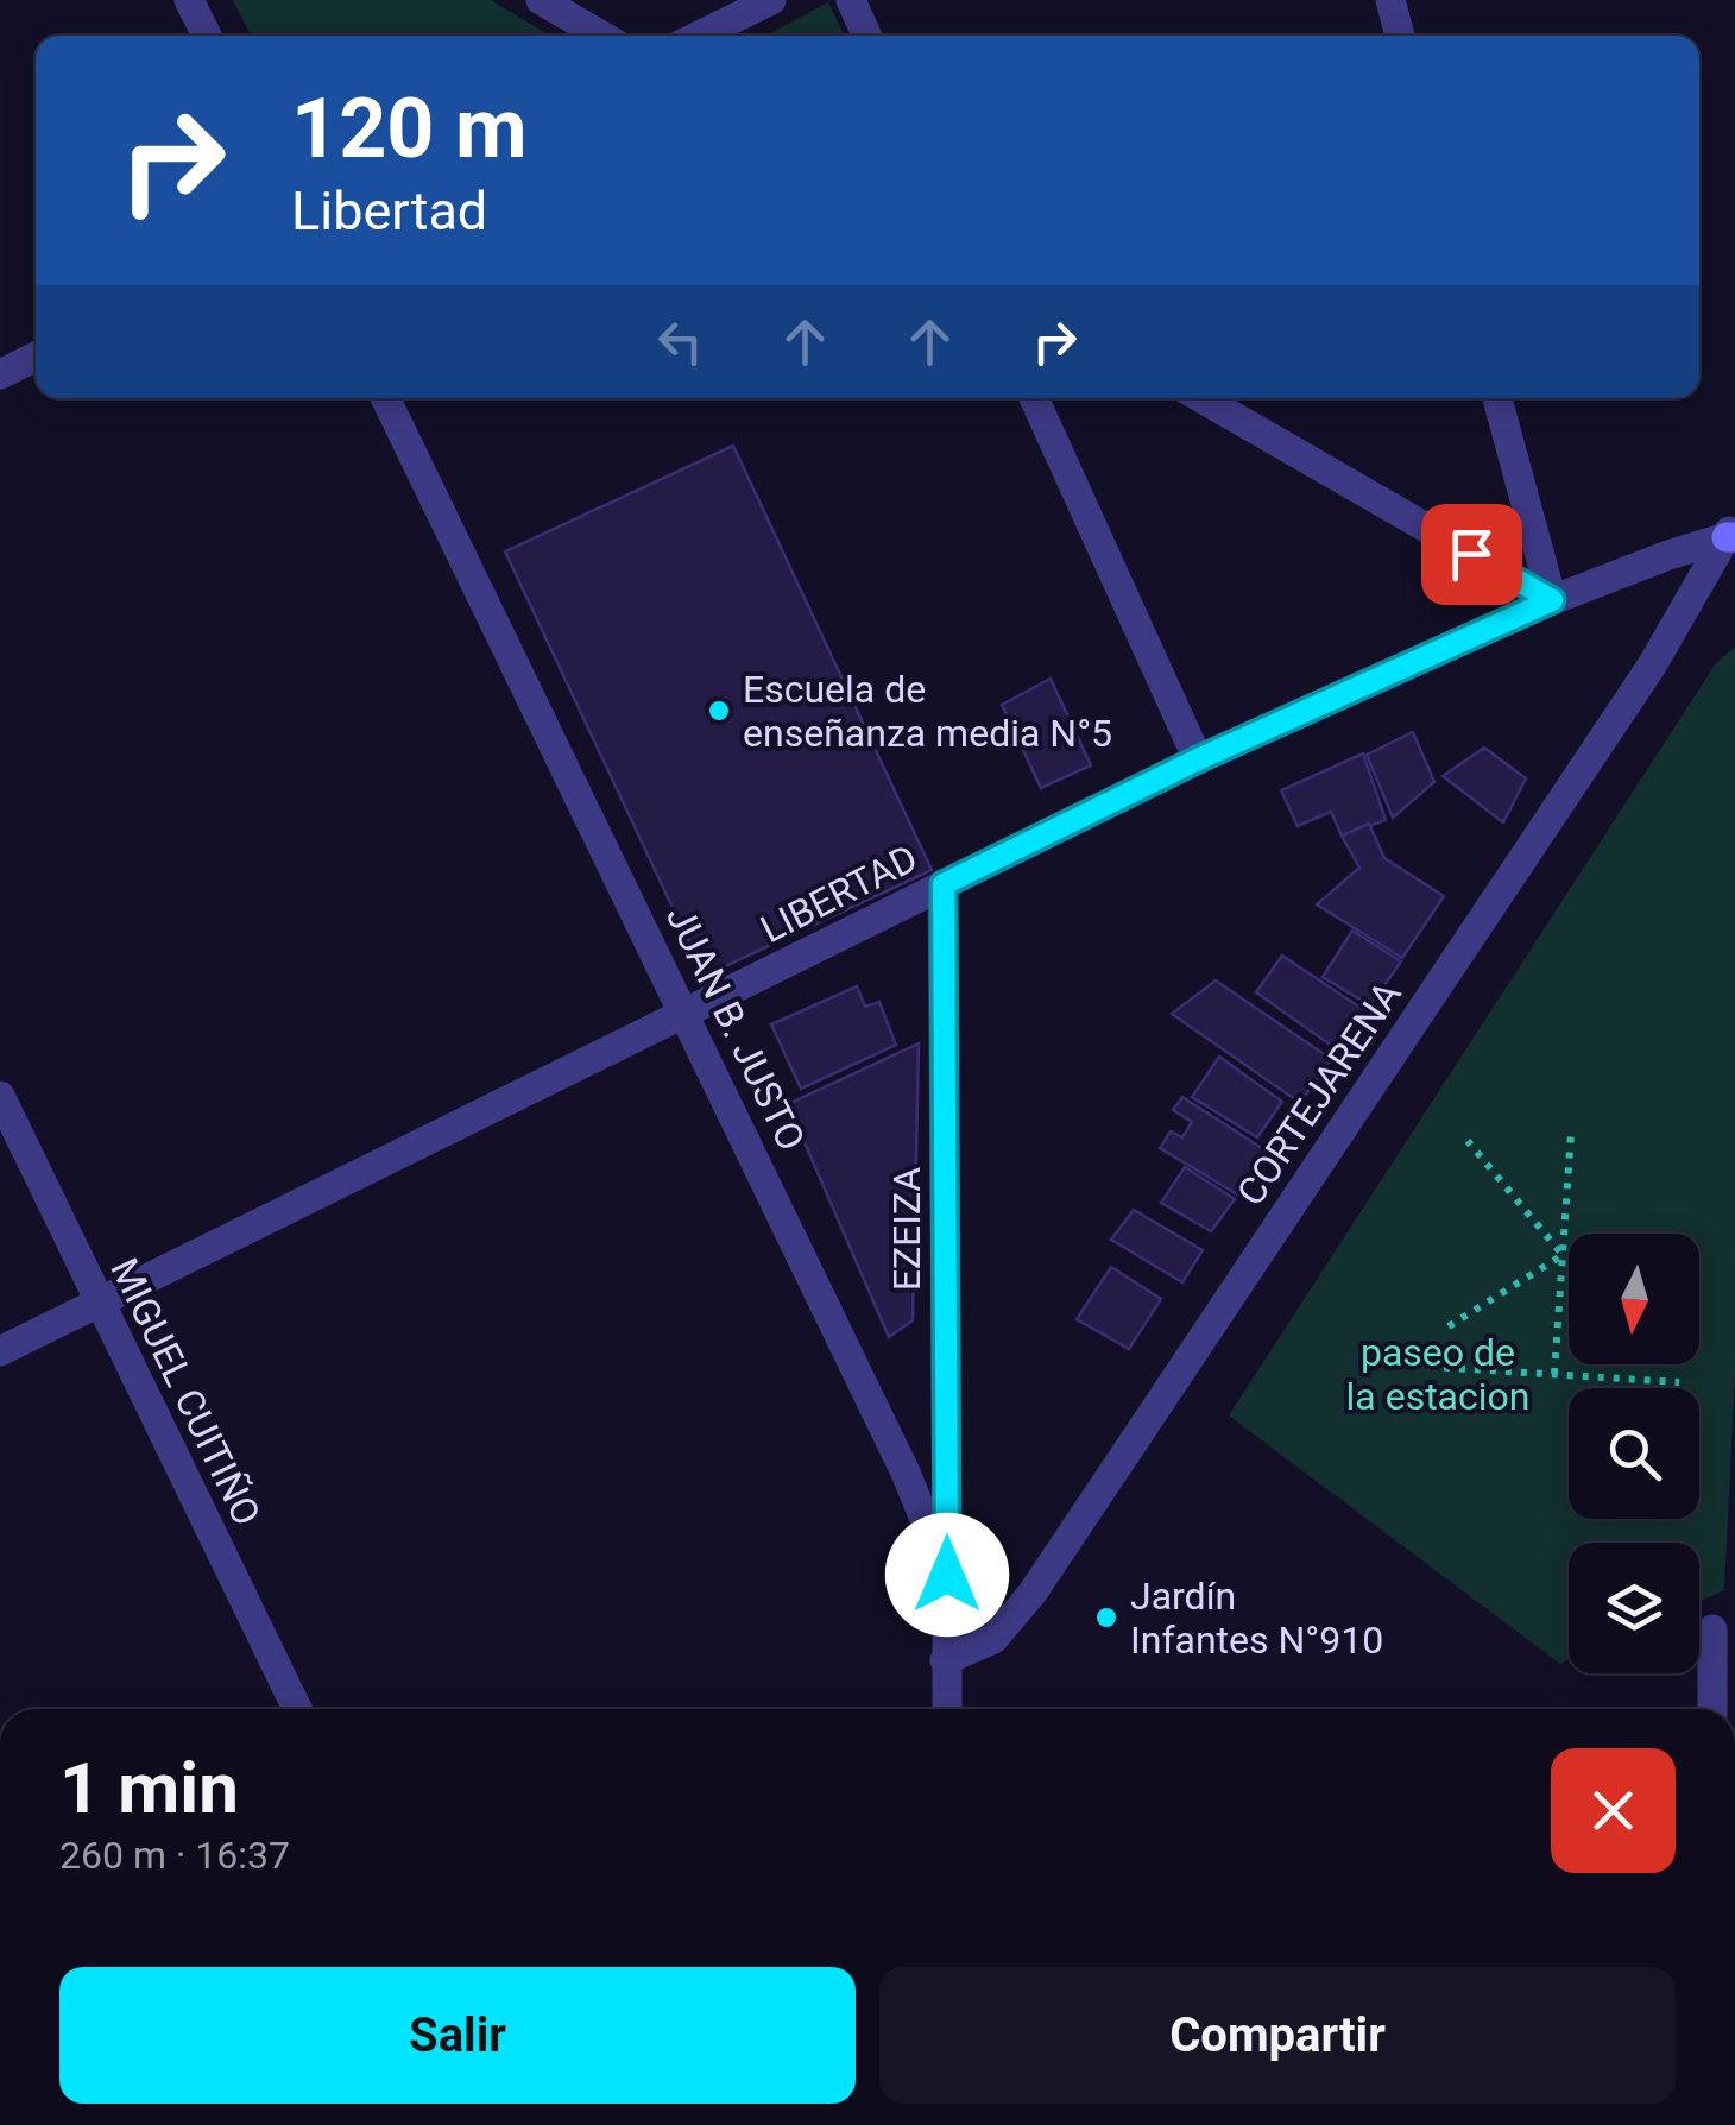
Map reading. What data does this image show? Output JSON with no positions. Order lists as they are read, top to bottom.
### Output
{
  "streets": {
    "street": [
      "LIBERTAD",
      "JUAN B. JUSTO",
      "CORTEJARENA",
      "EZEIZA",
      "MIGUEL CUITIÑO"
    ]
  },
  "crossings": [
    ["LIBERTAD", "JUAN B. JUSTO"],
    ["LIBERTAD", "CORTEJARENA"],
    ["LIBERTAD", "EZEIZA"],
    ["LIBERTAD", "MIGUEL CUITIÑO"],
    ["JUAN B. JUSTO", "CORTEJARENA"],
    ["JUAN B. JUSTO", "EZEIZA"]
  ],
  "parks": ["paseo de la estacion"],
  "places": ["Escuela de enseñanza media N°5", "Jardín Infantes N°910"],
  "north": "bottom",
  "page": {
    "turn": ["120 m", "Libertad"],
    "heading": ["1 min", "260 m · 16:37"],
    "buttons": ["Salir", "Compartir"]
  }
}
